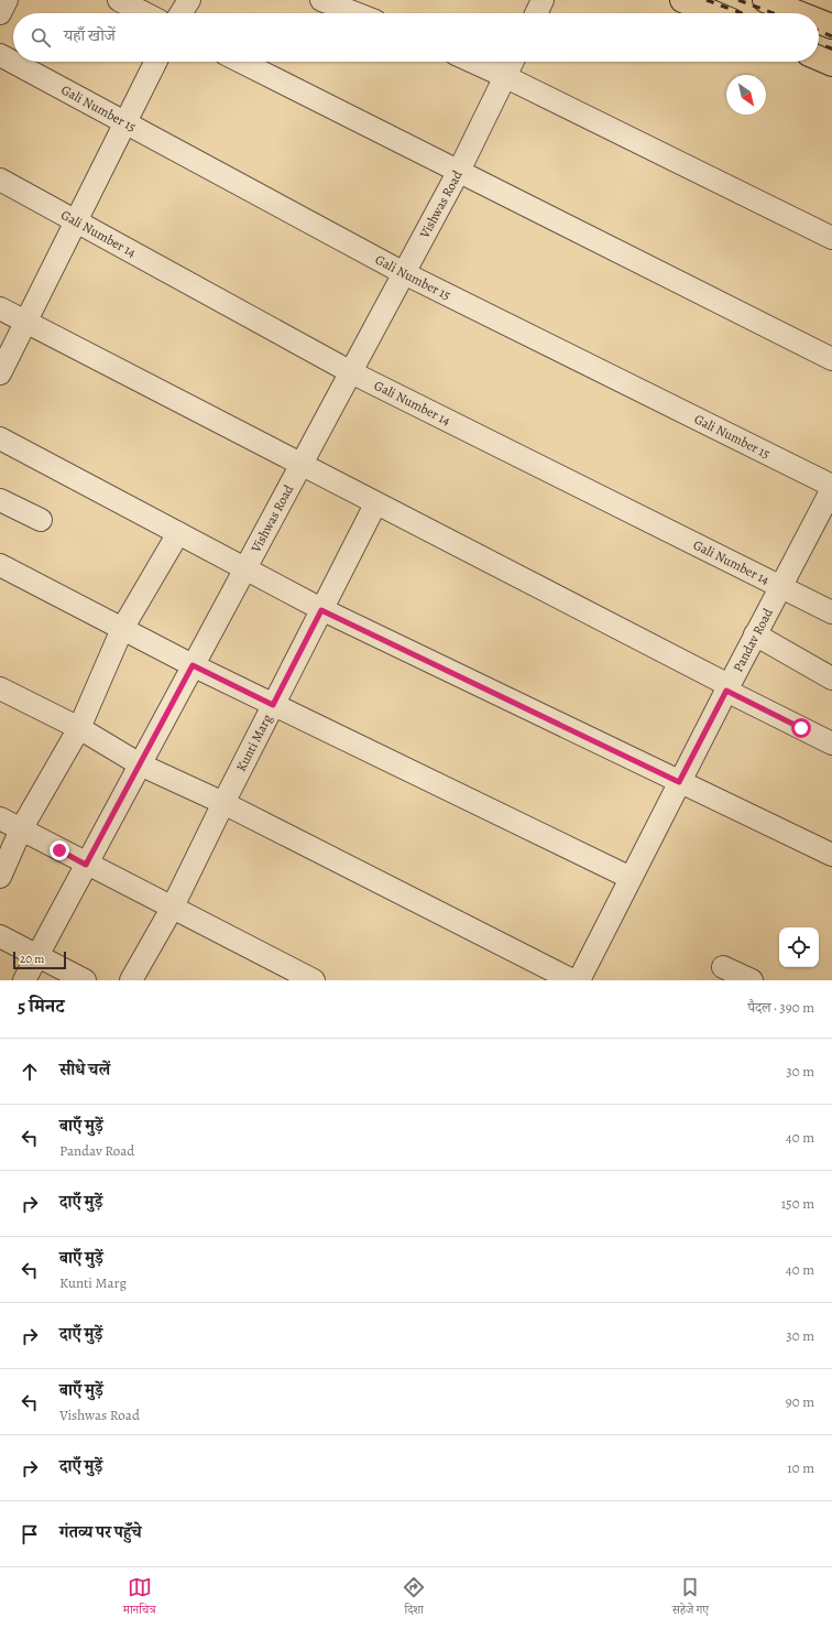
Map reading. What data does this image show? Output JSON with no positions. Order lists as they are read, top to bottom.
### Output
{
  "streets": {
    "street": [
      "Gali Number 15",
      "Vishwas Road",
      "Gali Number 14",
      "Pandav Road",
      "Kunti Marg"
    ]
  },
  "crossings": [
    ["Gali Number 15", "Vishwas Road"],
    ["Gali Number 15", "Pandav Road"],
    ["Vishwas Road", "Gali Number 14"],
    ["Gali Number 14", "Pandav Road"]
  ],
  "scale_bar": "20 m",
  "north": "bottom right",
  "page": {
    "search": "यहाँ खोजें",
    "scale": "20 m",
    "heading": ["5 मिनट", "पैदल · 390 m"],
    "list": [
      ["सीधे चलें", "30 m"],
      ["बाएँ मुड़ें", "Pandav Road", "40 m"],
      ["दाएँ मुड़ें", "150 m"],
      ["बाएँ मुड़ें", "Kunti Marg", "40 m"],
      ["दाएँ मुड़ें", "30 m"],
      ["बाएँ मुड़ें", "Vishwas Road", "90 m"],
      ["दाएँ मुड़ें", "10 m"],
      "गंतव्य पर पहुँचे"
    ],
    "nav": ["मानचित्र", "दिशा", "सहेजे गए"]
  }
}
